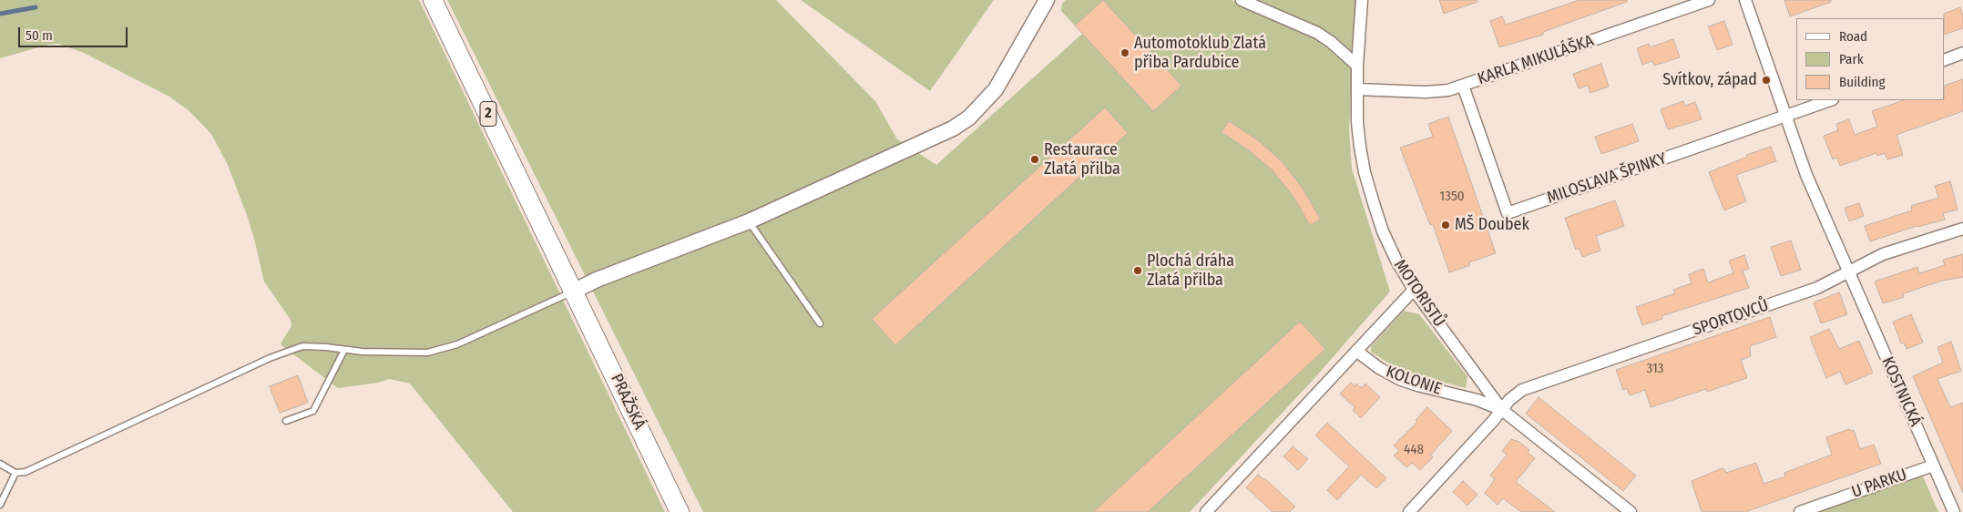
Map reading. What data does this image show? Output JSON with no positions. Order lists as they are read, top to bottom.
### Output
{
  "streets": {
    "main road": ["2", "PRAŽSKÁ"],
    "street": [
      "KARLA MIKULÁŠKA",
      "MILOSLAVA ŠPINKY",
      "MOTORISTŮ",
      "SPORTOVCŮ",
      "KOLONIE",
      "KOSTNICKÁ",
      "U PARKU"
    ]
  },
  "crossings": [
    ["KARLA MIKULÁŠKA", "MILOSLAVA ŠPINKY"],
    ["KARLA MIKULÁŠKA", "MOTORISTŮ"],
    ["2", "PRAŽSKÁ"],
    ["MILOSLAVA ŠPINKY", "KOSTNICKÁ"],
    ["MOTORISTŮ", "SPORTOVCŮ"],
    ["MOTORISTŮ", "KOLONIE"],
    ["SPORTOVCŮ", "KOLONIE"],
    ["SPORTOVCŮ", "KOSTNICKÁ"],
    ["KOSTNICKÁ", "U PARKU"]
  ],
  "places": [
    "Automotoklub Zlatá přiba Pardubice",
    "Svítkov, západ",
    "Restaurace Zlatá přilba",
    "MŠ Doubek",
    "Plochá dráha Zlatá přilba"
  ],
  "house_numbers": ["1350", "313", "448"],
  "legend": ["Road", "Park", "Building"],
  "scale_bar": "50 m"
}
